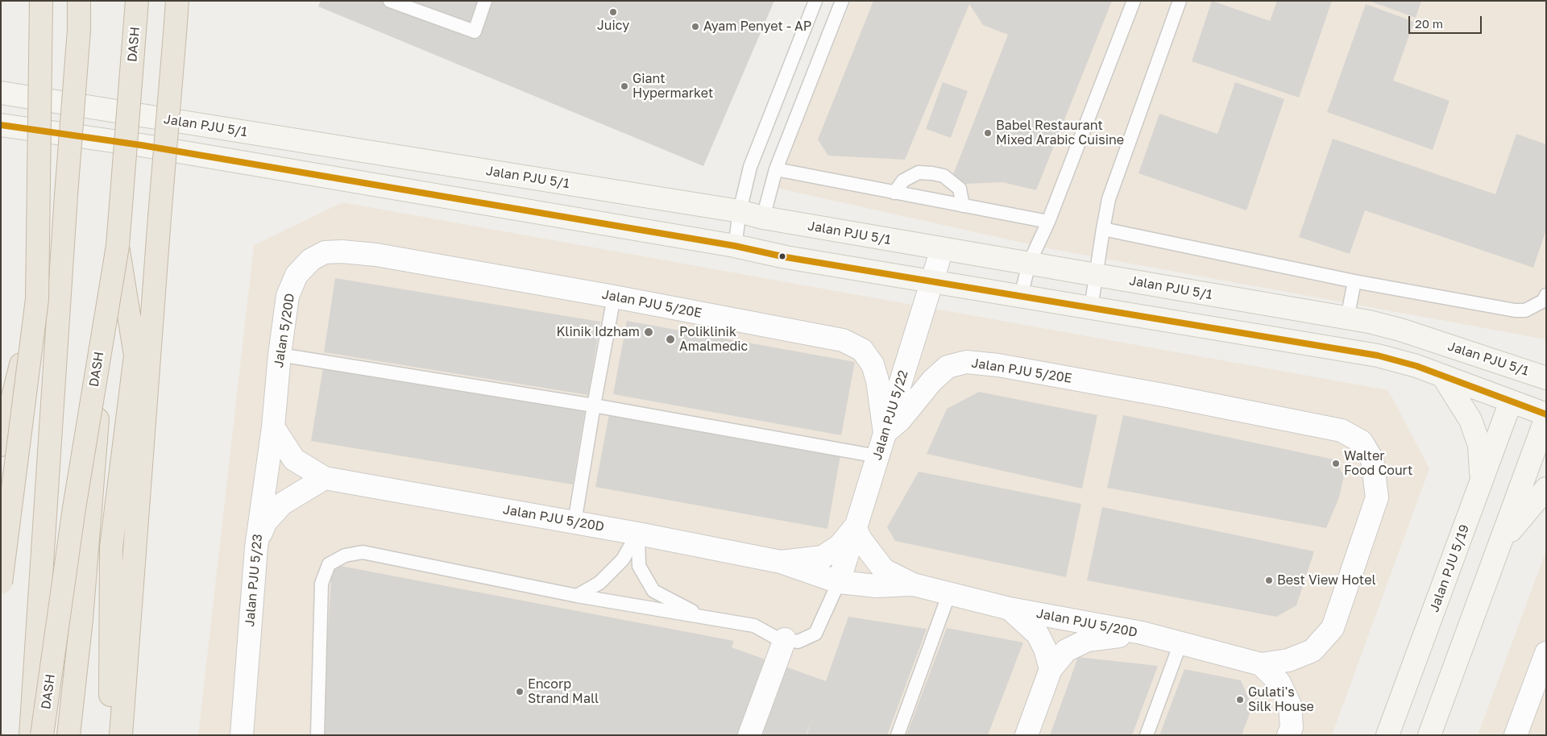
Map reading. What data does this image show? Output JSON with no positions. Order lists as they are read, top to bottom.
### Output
{
  "streets": {
    "highway": ["DASH"],
    "street": [
      "Jalan PJU 5/1",
      "Jalan PJU 5/20E",
      "Jalan 5/20D",
      "Jalan PJU 5/22",
      "Jalan PJU 5/20D",
      "Jalan PJU 5/19",
      "Jalan PJU 5/23"
    ]
  },
  "crossings": [
    ["Jalan PJU 5/1", "Jalan PJU 5/22"],
    ["Jalan PJU 5/20E", "Jalan 5/20D"],
    ["Jalan PJU 5/20E", "Jalan PJU 5/22"],
    ["Jalan PJU 5/20E", "Jalan PJU 5/20D"],
    ["Jalan 5/20D", "Jalan PJU 5/20D"],
    ["Jalan 5/20D", "Jalan PJU 5/23"],
    ["Jalan PJU 5/22", "Jalan PJU 5/20D"],
    ["Jalan PJU 5/20D", "Jalan PJU 5/23"]
  ],
  "places": [
    "Juicy",
    "Ayam Penyet - AP",
    "Giant Hypermarket",
    "Babel Restaurant Mixed Arabic Cuisine",
    "Klinik Idzham",
    "Poliklinik Amalmedic",
    "Walter Food Court",
    "Best View Hotel",
    "Encorp Strand Mall",
    "Gulati's Silk House"
  ],
  "scale_bar": "20 m"
}
